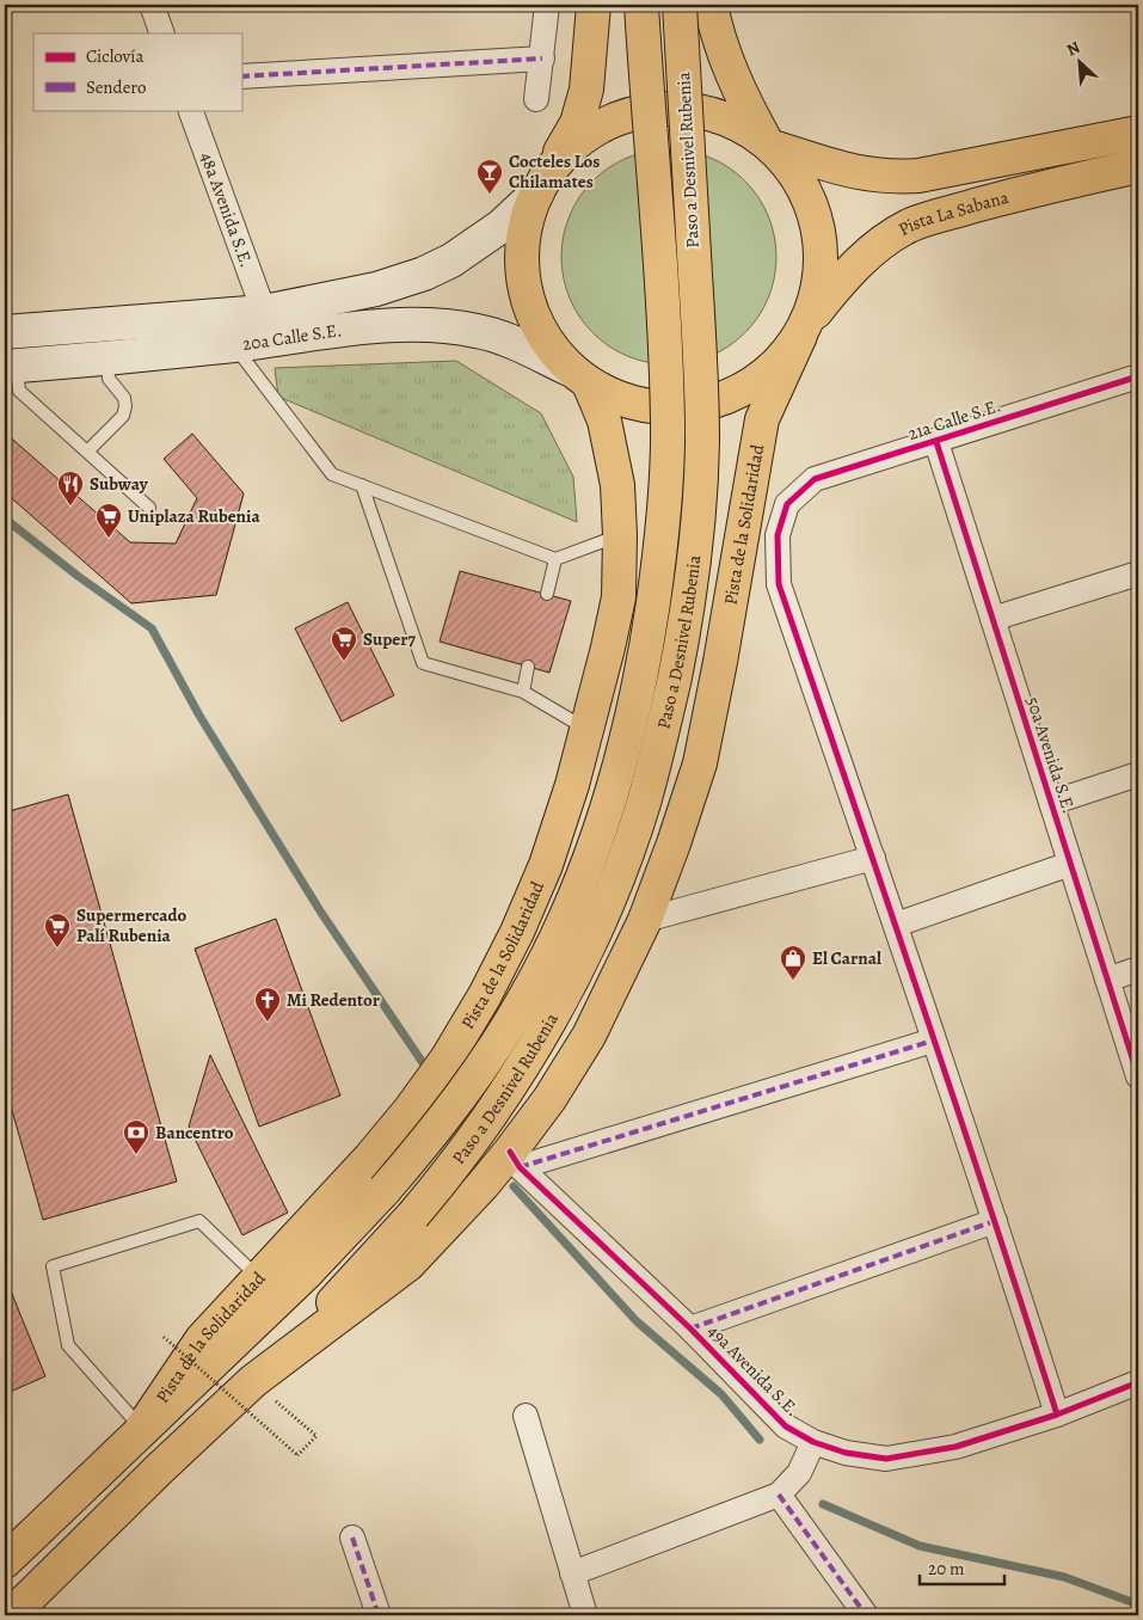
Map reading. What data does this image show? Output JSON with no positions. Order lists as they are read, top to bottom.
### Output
{
  "streets": {
    "main road": ["Paso a Desnivel Rubenia", "Pista La Sabana", "Pista de la Solidaridad"],
    "street": [
      "48a Avenida S.E.",
      "20a Calle S.E.",
      "21a Calle S.E.",
      "50a Avenida S.E.",
      "49a Avenida S.E."
    ]
  },
  "crossings": [
    ["Paso a Desnivel Rubenia", "Pista de la Solidaridad"],
    ["48a Avenida S.E.", "20a Calle S.E."],
    ["Pista La Sabana", "Pista de la Solidaridad"],
    ["20a Calle S.E.", "Pista de la Solidaridad"],
    ["21a Calle S.E.", "50a Avenida S.E."],
    ["Pista de la Solidaridad", "49a Avenida S.E."]
  ],
  "places": {
    "bar": ["Cocteles Los Chilamates"],
    "restaurant": ["Subway"],
    "supermarket": ["Uniplaza Rubenia", "Super7", "Supermercado Palí Rubenia"],
    "shop": ["El Carnal"],
    "church": ["Mi Redentor"],
    "bank": ["Bancentro"]
  },
  "legend": ["Ciclovía", "Sendero"],
  "scale_bar": "20 m",
  "north": "top left"
}
